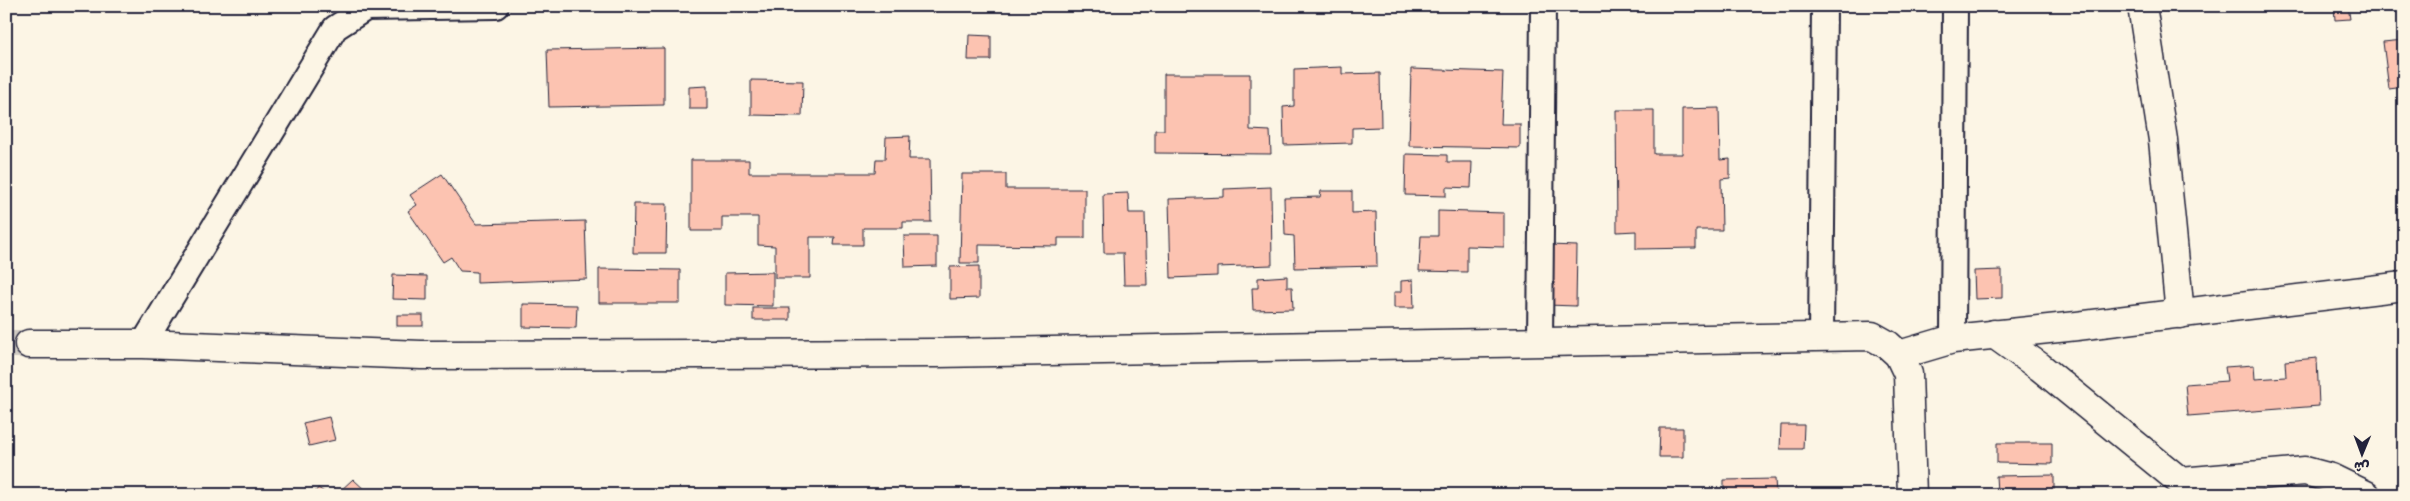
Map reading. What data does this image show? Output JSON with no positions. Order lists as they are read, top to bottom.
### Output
{
  "north": "bottom"
}
